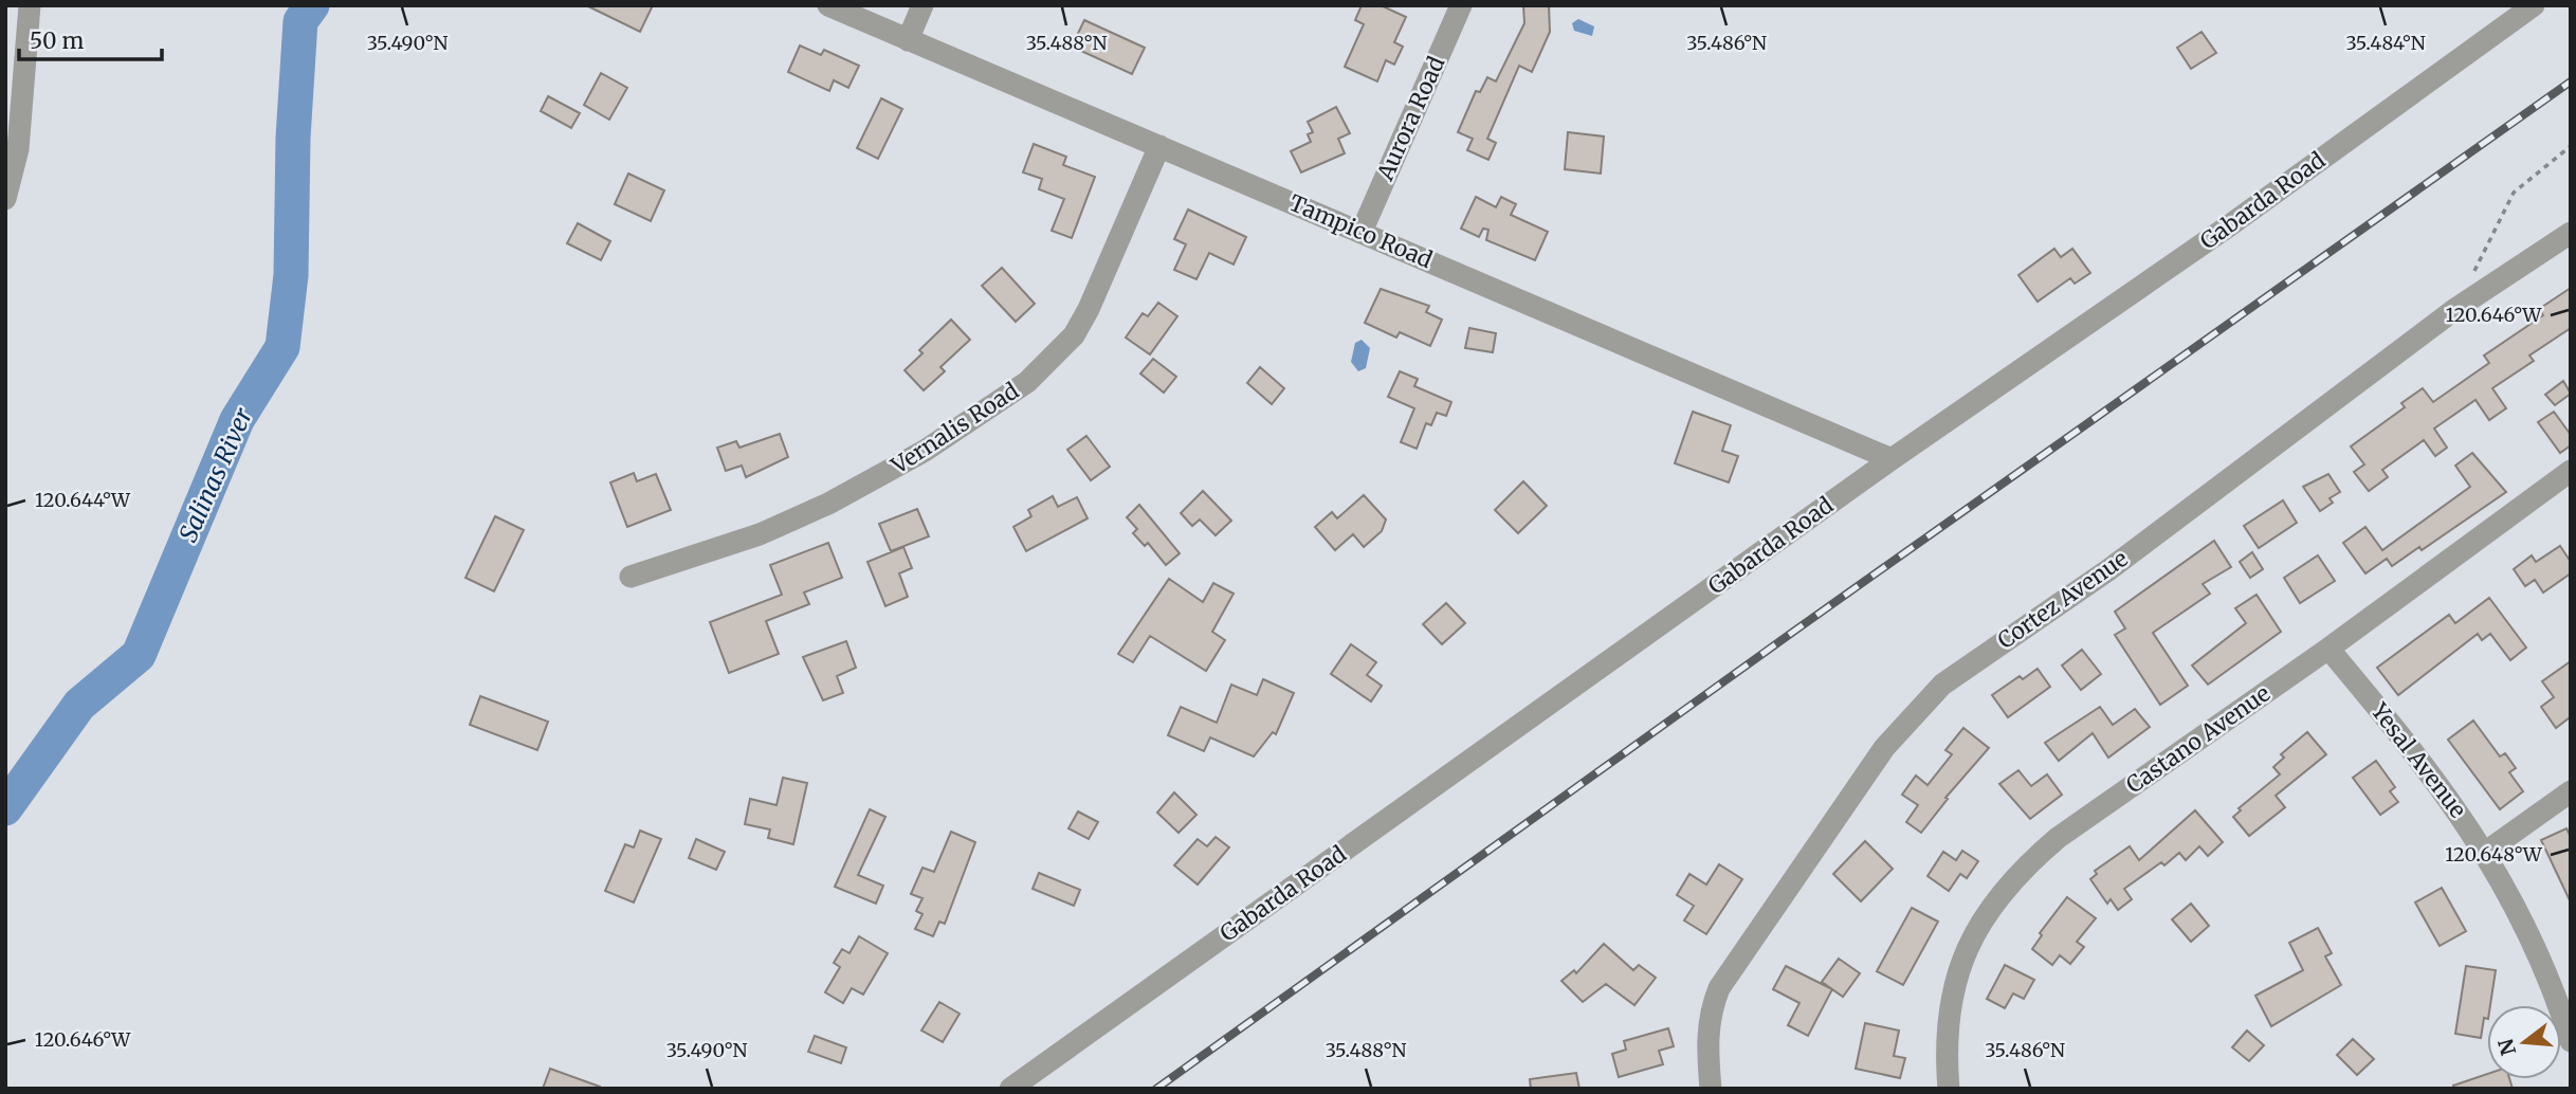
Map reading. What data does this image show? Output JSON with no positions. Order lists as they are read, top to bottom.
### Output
{
  "streets": {
    "street": [
      "Aurora Road",
      "Gabarda Road",
      "Tampico Road",
      "Vernalis Road",
      "Cortez Avenue",
      "Castano Avenue",
      "Yesal Avenue"
    ]
  },
  "crossings": [
    ["Aurora Road", "Tampico Road"],
    ["Gabarda Road", "Tampico Road"],
    ["Tampico Road", "Vernalis Road"],
    ["Castano Avenue", "Yesal Avenue"]
  ],
  "water": ["Salinas River"],
  "scale_bar": "50 m",
  "north": "left",
  "coordinates": [
    "35.490°N",
    "35.488°N",
    "35.486°N",
    "35.484°N",
    "120.646°W",
    "120.644°W",
    "120.648°W"
  ]
}
